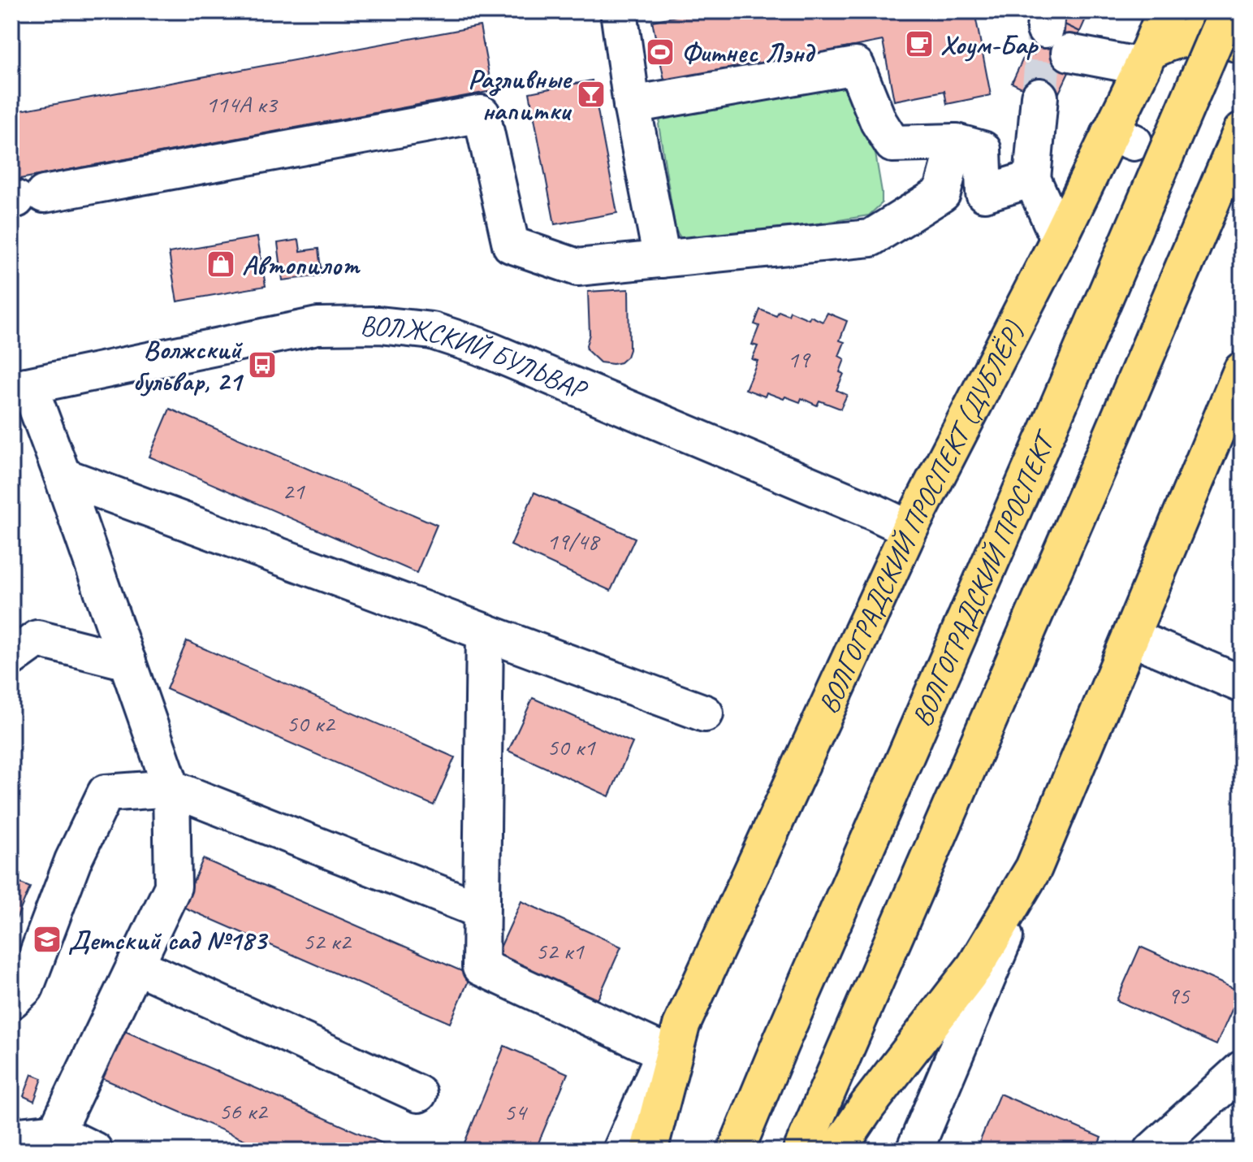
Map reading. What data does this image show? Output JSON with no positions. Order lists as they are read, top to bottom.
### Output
{
  "streets": {
    "main road": ["ВОЛГОГРАДСКИЙ ПРОСПЕКТ (ДУБЛЁР)", "ВОЛГОГРАДСКИЙ ПРОСПЕКТ"],
    "street": ["ВОЛЖСКИЙ БУЛЬВАР"]
  },
  "crossings": [
    ["ВОЛЖСКИЙ БУЛЬВАР", "ВОЛГОГРАДСКИЙ ПРОСПЕКТ (ДУБЛЁР)"]
  ],
  "places": {
    "cafe": ["Хоум-Бар"],
    "sports": ["Фитнес Лэнд"],
    "bar": ["Разливные напитки"],
    "shop": ["Автопилот"],
    "bus stop": ["Волжский бульвар, 21"],
    "school or university": ["Детский сад №183"]
  },
  "house_numbers": [
    "114А к3",
    "19",
    "21",
    "19/48",
    "50 к2",
    "50 к1",
    "52 к2",
    "52 к1",
    "95",
    "56 к2",
    "54"
  ]
}
